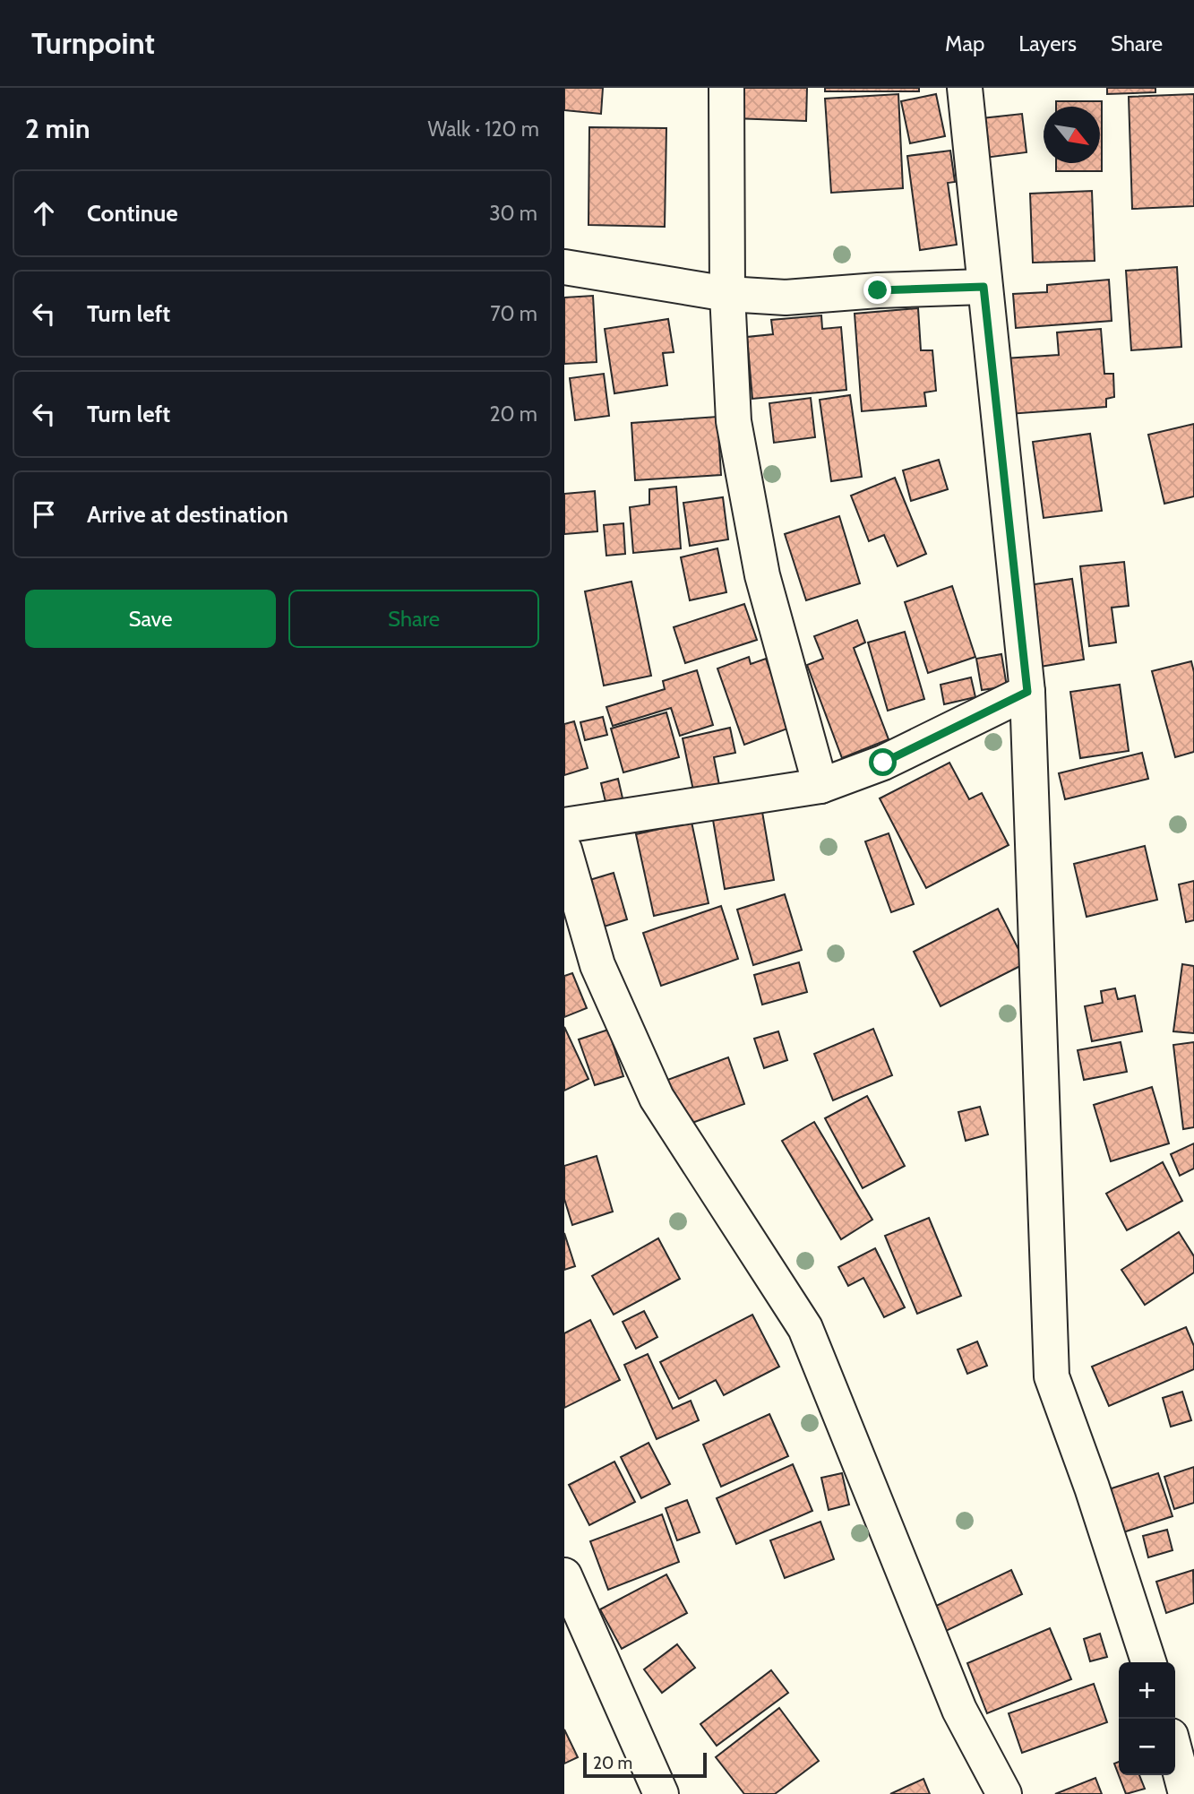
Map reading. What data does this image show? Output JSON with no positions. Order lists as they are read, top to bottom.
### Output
{
  "scale_bar": "20 m",
  "north": "bottom right",
  "page": {
    "header": "Turnpoint",
    "nav": ["Map", "Layers", "Share"],
    "heading": ["2 min", "Walk · 120 m"],
    "list": [
      ["Continue", "30 m"],
      ["Turn left", "70 m"],
      ["Turn left", "20 m"],
      "Arrive at destination"
    ],
    "buttons": ["Save", "Share"],
    "map_buttons": ["+", "−"],
    "scale": "20 m"
  }
}
